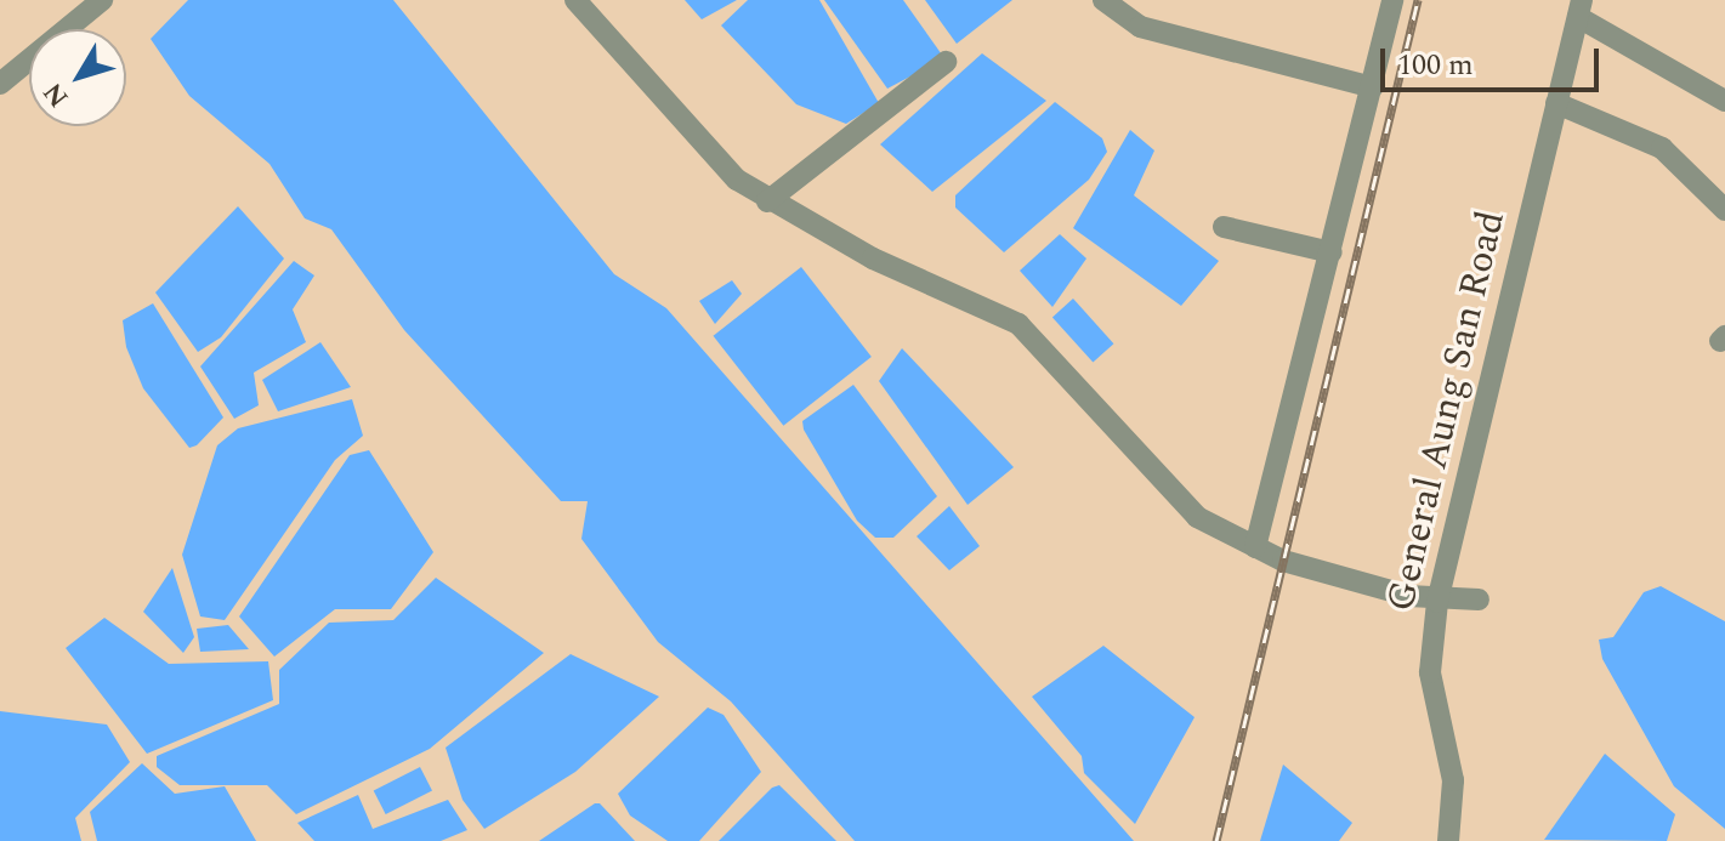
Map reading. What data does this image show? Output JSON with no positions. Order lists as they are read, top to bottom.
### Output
{
  "streets": {
    "street": ["General Aung San Road"]
  },
  "scale_bar": "100 m",
  "north": "bottom left"
}
